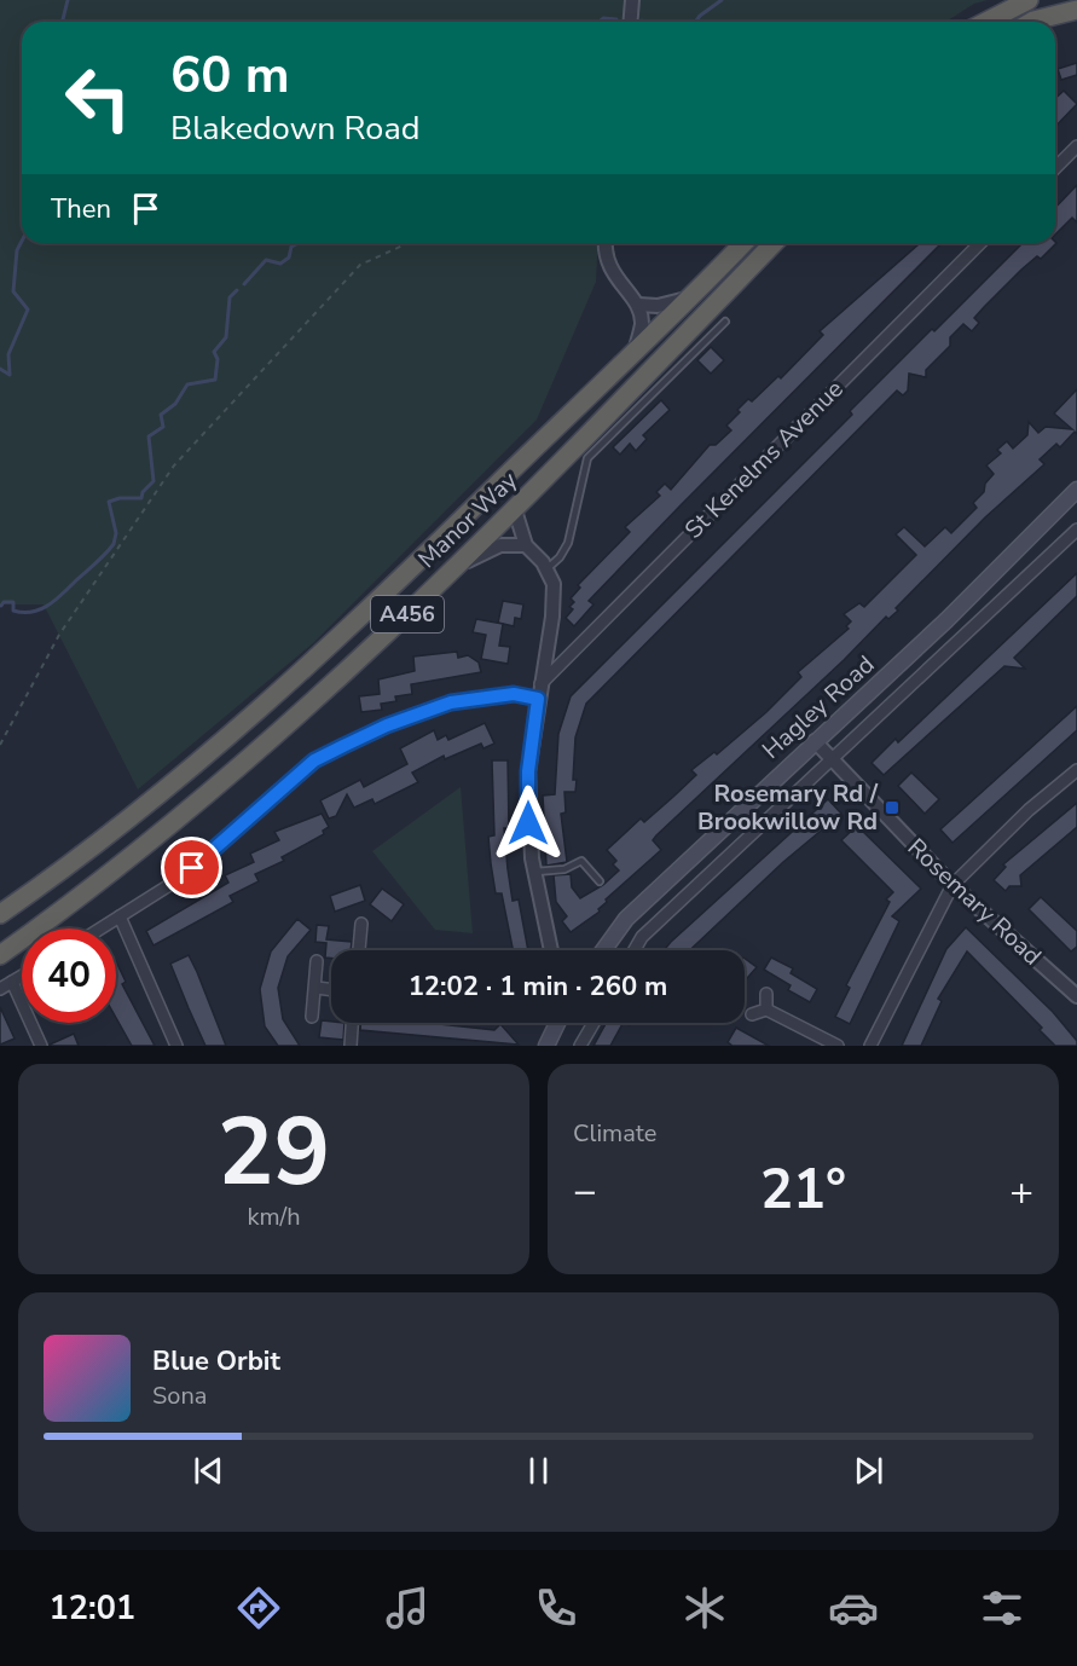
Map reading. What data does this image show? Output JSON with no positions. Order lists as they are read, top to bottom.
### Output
{
  "streets": {
    "highway": ["Manor Way", "A456"],
    "main road": ["Hagley Road"],
    "street": ["St Kenelms Avenue", "Rosemary Road"]
  },
  "crossings": [
    ["Hagley Road", "Rosemary Road"]
  ],
  "places": {
    "transit": ["Rosemary Rd / Brookwillow Rd"]
  },
  "page": {
    "turn": ["60 m", "Blakedown Road"],
    "then": "Then",
    "limit": "40",
    "trip": "12:02 · 1 min · 260 m",
    "tile": [
      ["29", "km/h"],
      "Climate"
    ],
    "heat": ["−", "21°", "+"],
    "song": ["Blue Orbit", "Sona"],
    "tabs": "12:01"
  }
}
